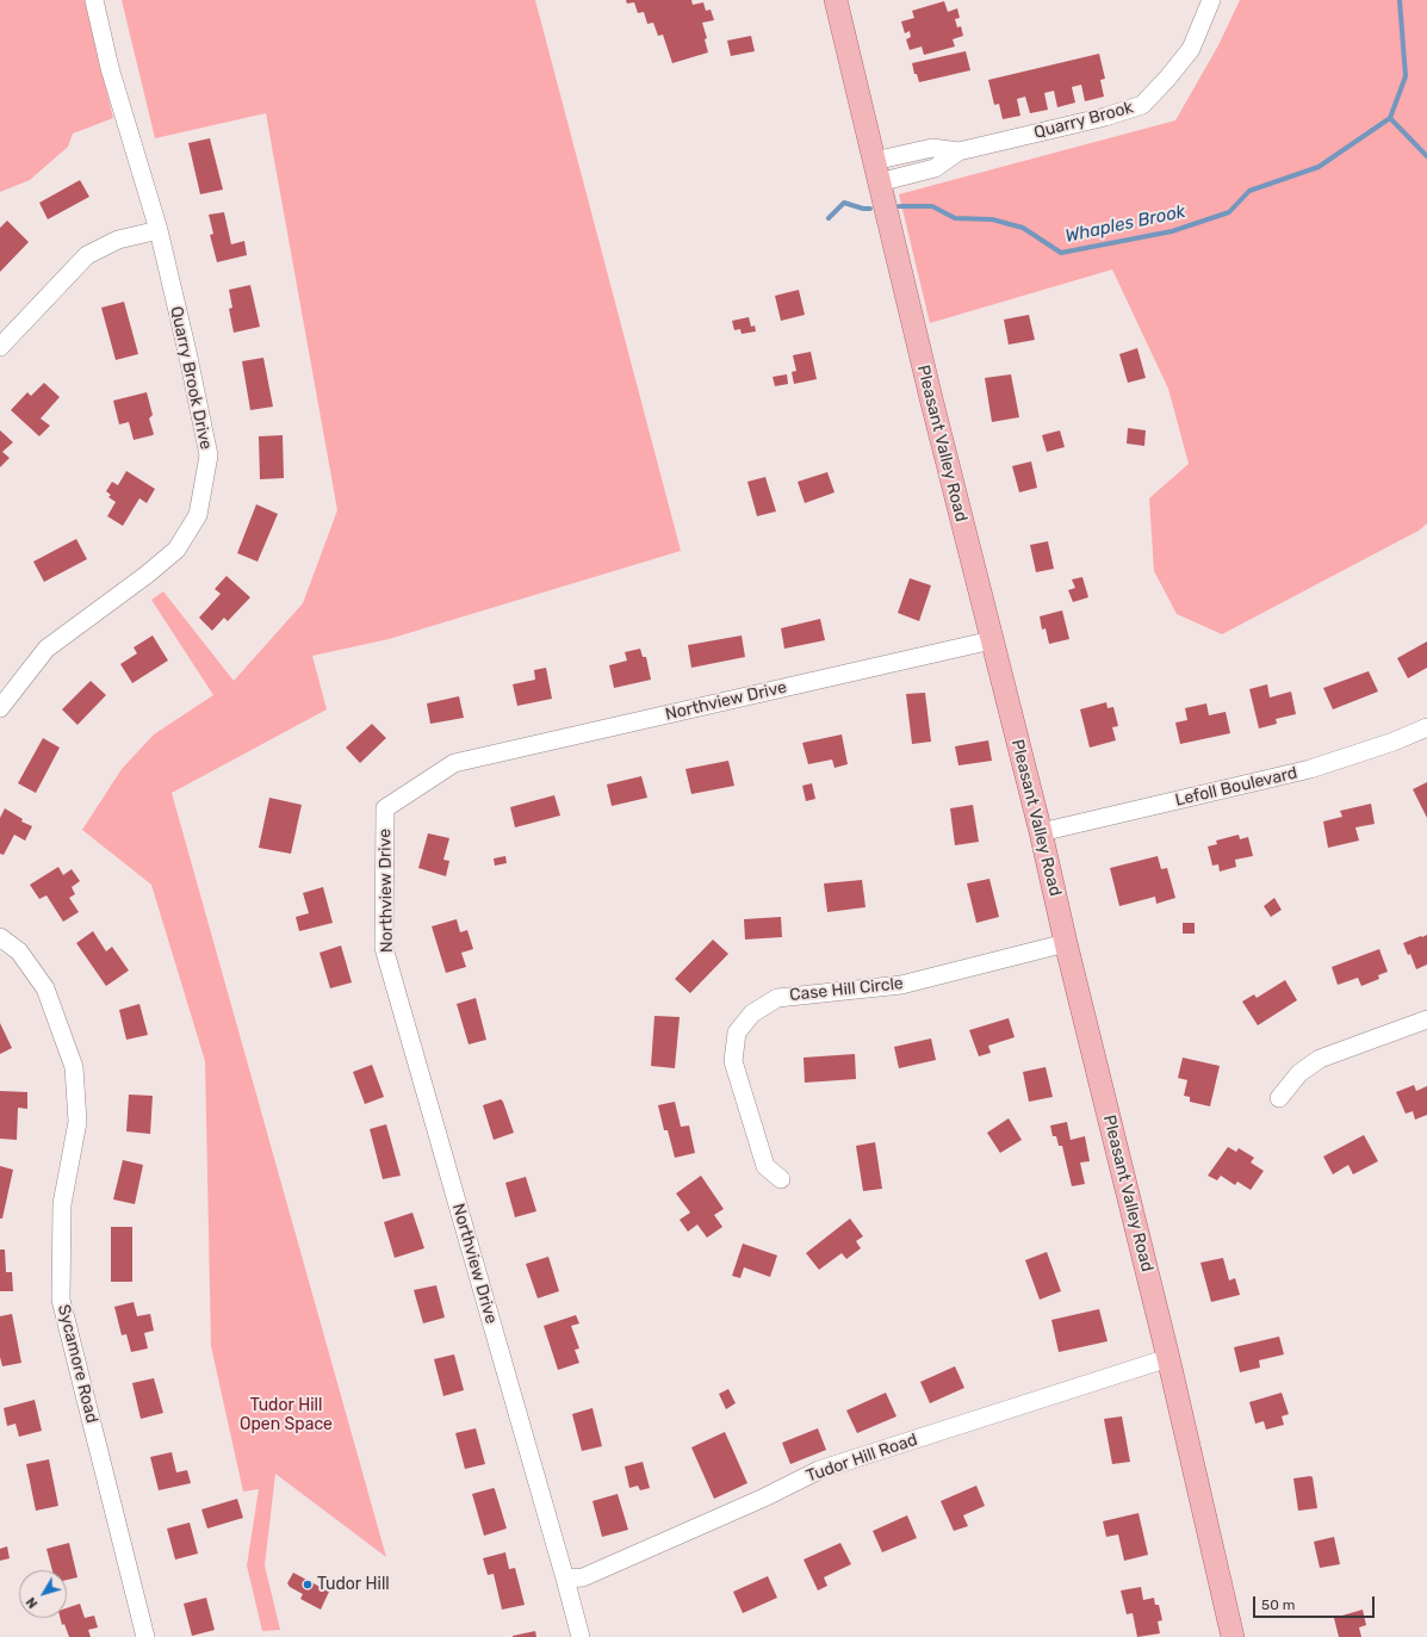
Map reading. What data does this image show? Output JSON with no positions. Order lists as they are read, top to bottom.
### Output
{
  "streets": {
    "main road": ["Pleasant Valley Road"],
    "street": [
      "Quarry Brook",
      "Quarry Brook Drive",
      "Northview Drive",
      "Lefoll Boulevard",
      "Case Hill Circle",
      "Sycamore Road",
      "Tudor Hill Road"
    ]
  },
  "crossings": [
    ["Quarry Brook", "Pleasant Valley Road"],
    ["Pleasant Valley Road", "Northview Drive"],
    ["Pleasant Valley Road", "Lefoll Boulevard"],
    ["Pleasant Valley Road", "Case Hill Circle"],
    ["Pleasant Valley Road", "Tudor Hill Road"],
    ["Northview Drive", "Tudor Hill Road"]
  ],
  "water": ["Whaples Brook"],
  "parks": ["Tudor Hill Open Space"],
  "places": ["Tudor Hill"],
  "scale_bar": "50 m",
  "north": "bottom left"
}
